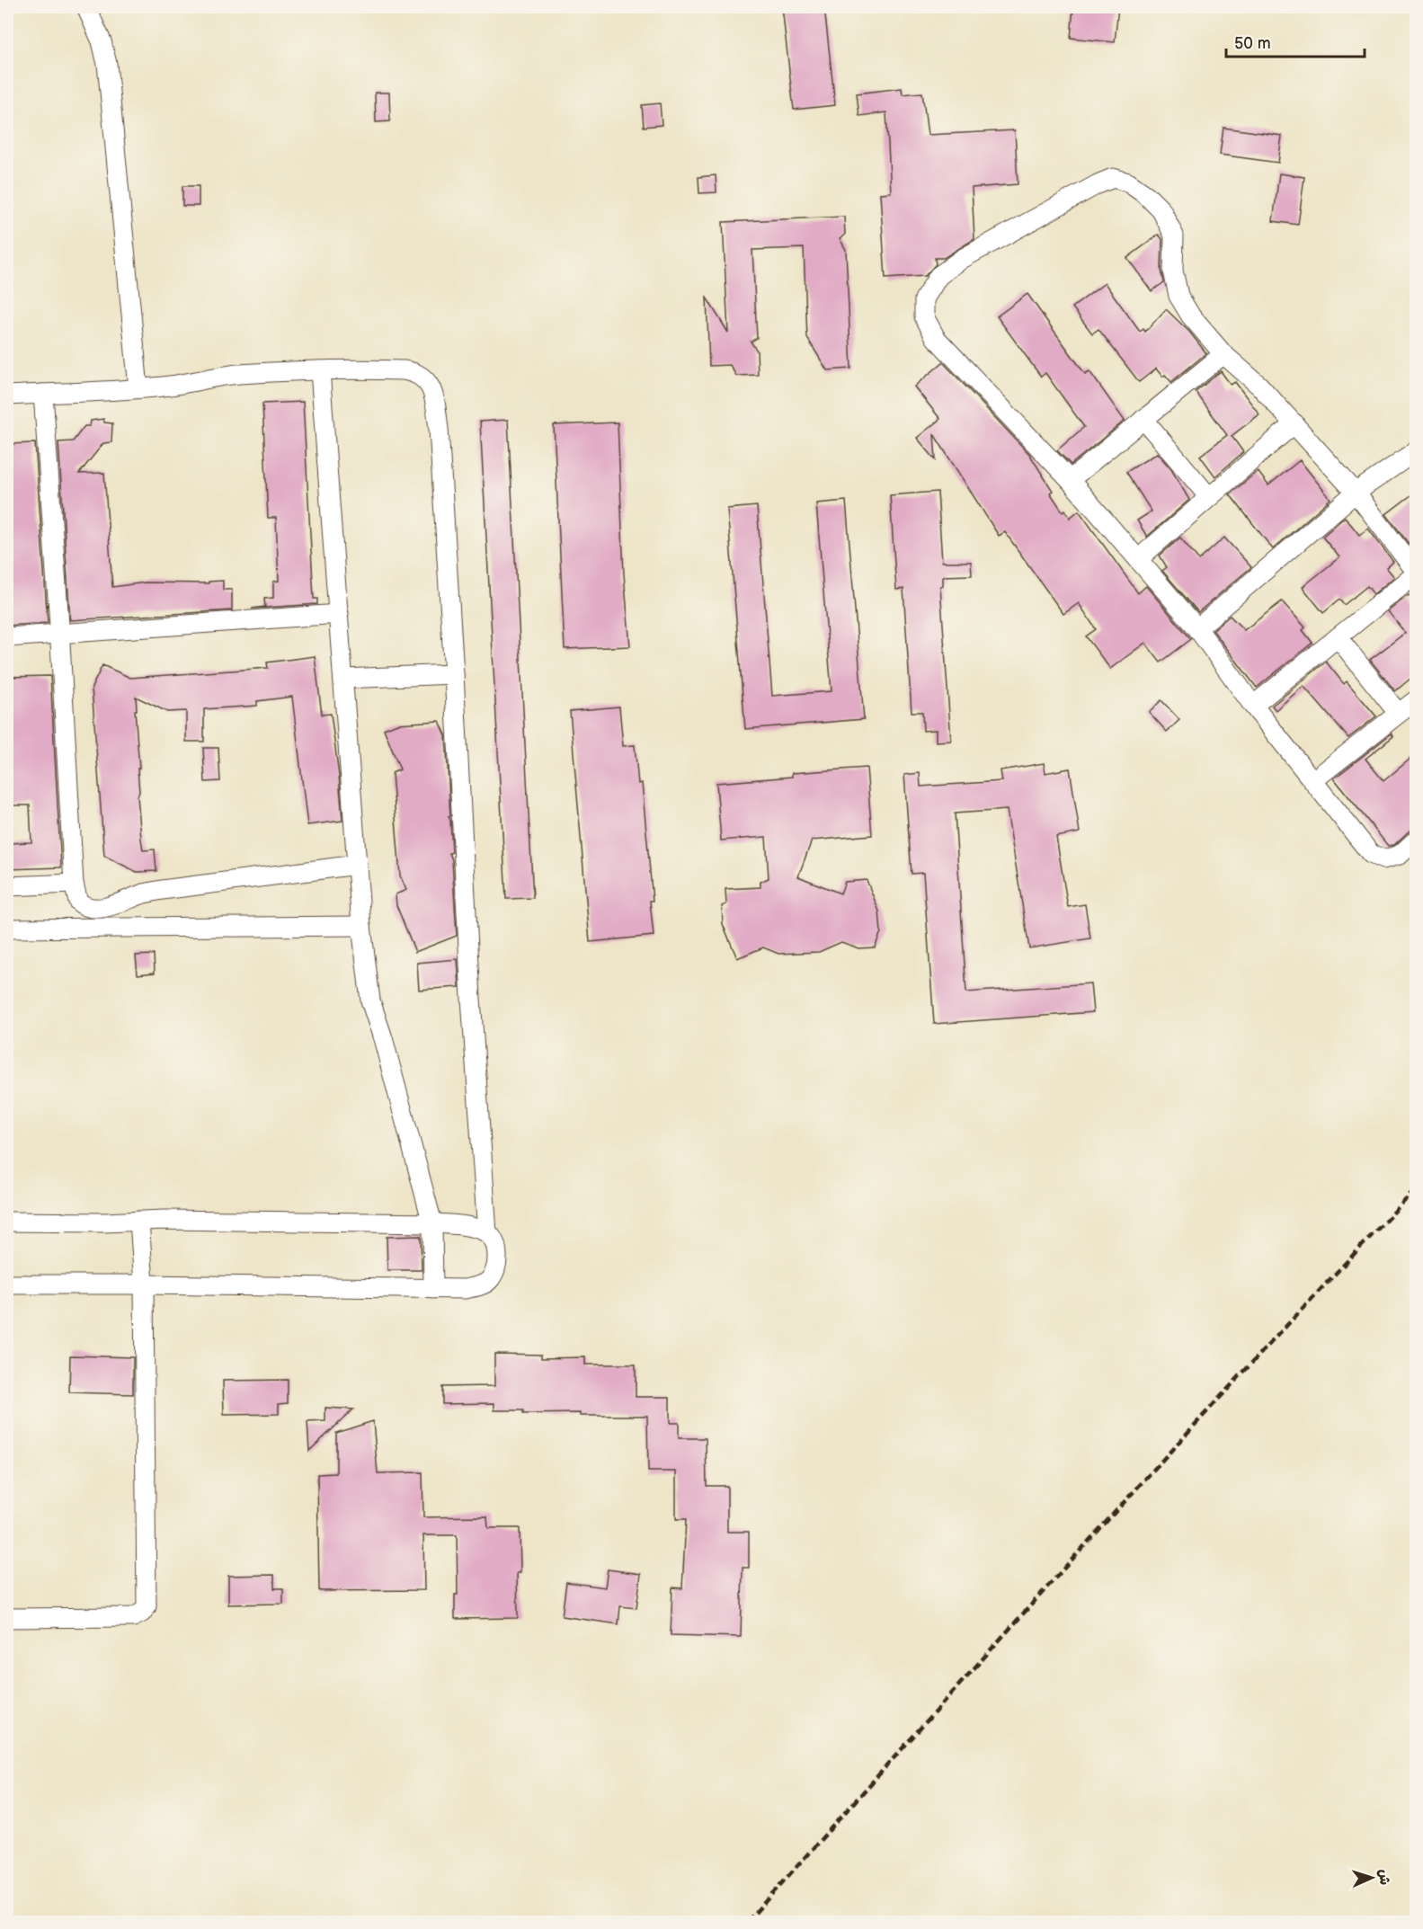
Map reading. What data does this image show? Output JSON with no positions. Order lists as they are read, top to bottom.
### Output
{
  "scale_bar": "50 m",
  "north": "right"
}
